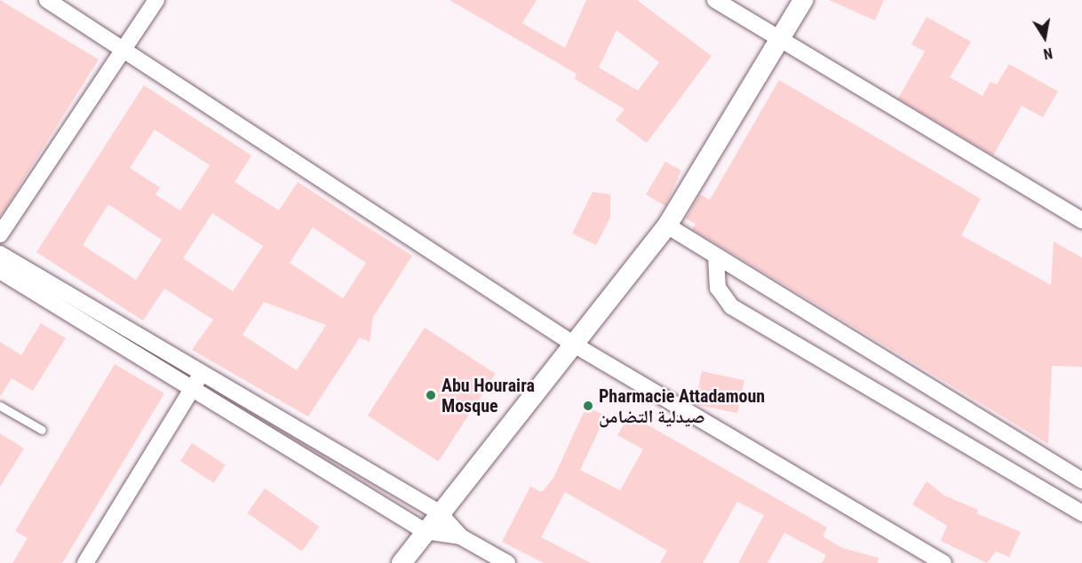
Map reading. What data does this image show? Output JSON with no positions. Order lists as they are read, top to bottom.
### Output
{
  "places": ["Abu Houraira Mosque", "Pharmacie Attadamoun صيدلية التضامن"],
  "north": "bottom"
}
